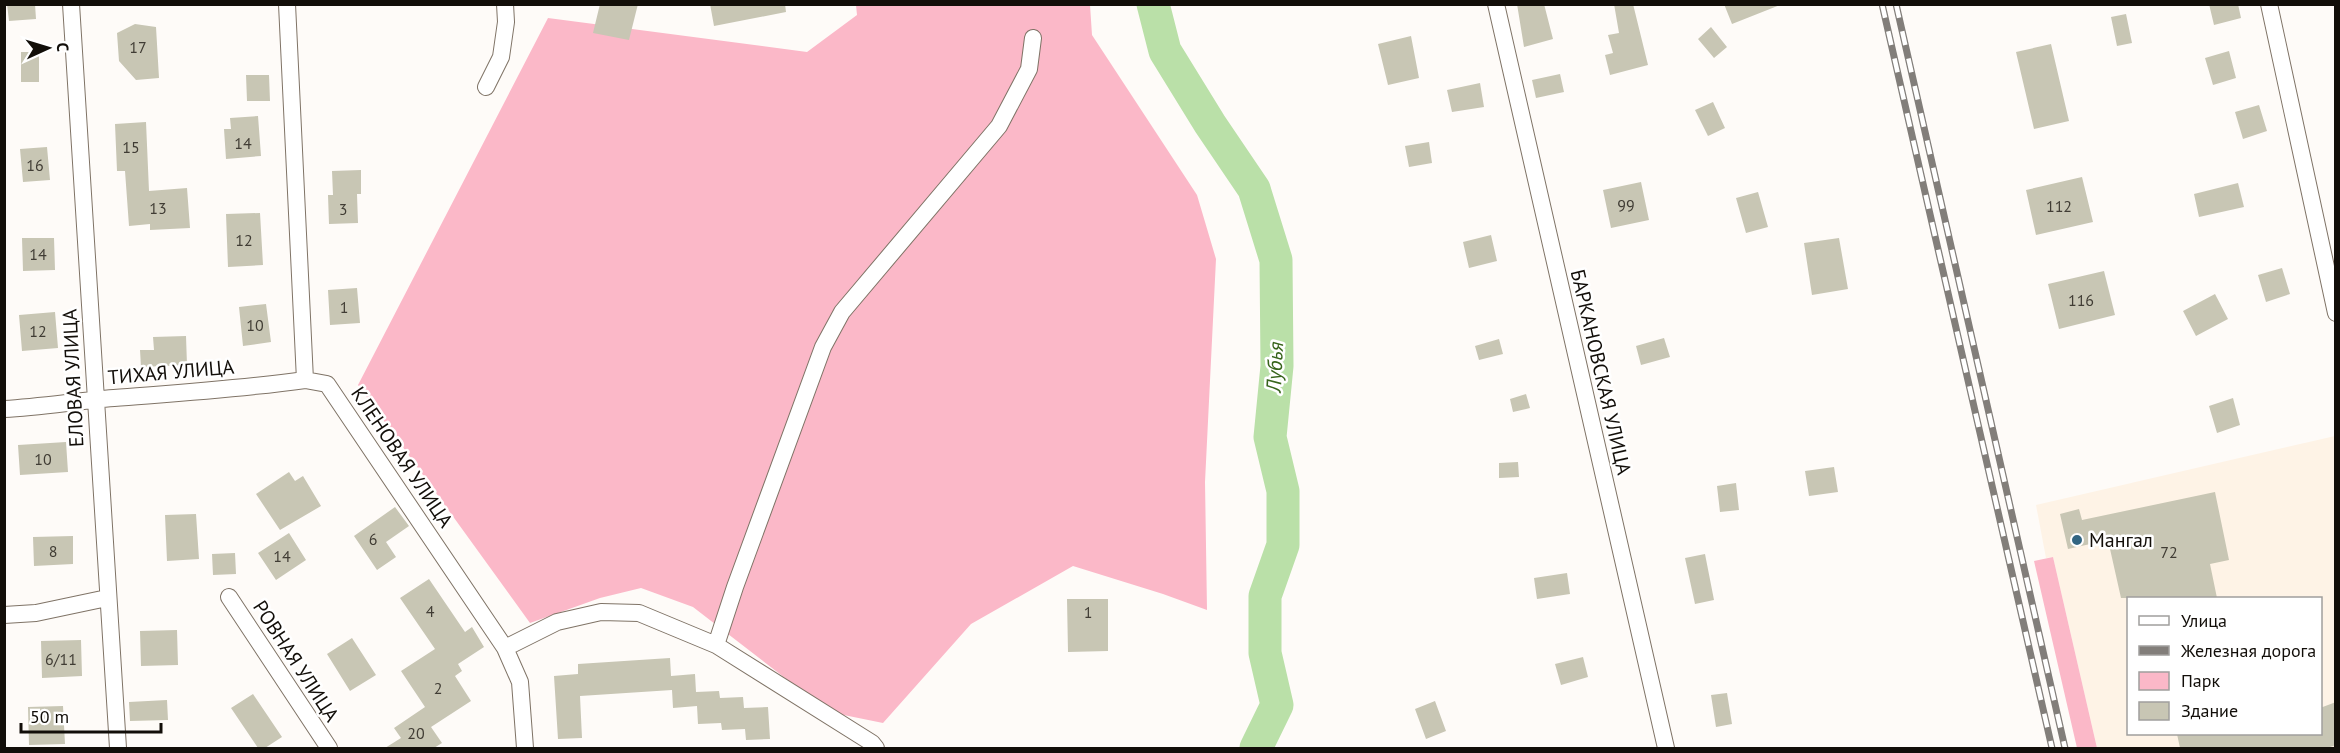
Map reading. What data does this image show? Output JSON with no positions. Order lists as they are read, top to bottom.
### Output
{
  "streets": {
    "street": [
      "ТИХАЯ УЛИЦА",
      "БАРКАНОВСКАЯ УЛИЦА",
      "ЕЛОВАЯ УЛИЦА",
      "КЛЕНОВАЯ УЛИЦА",
      "РОВНАЯ УЛИЦА"
    ]
  },
  "crossings": [
    ["ТИХАЯ УЛИЦА", "ЕЛОВАЯ УЛИЦА"],
    ["ТИХАЯ УЛИЦА", "КЛЕНОВАЯ УЛИЦА"]
  ],
  "water": ["Лубья"],
  "places": ["Мангал"],
  "house_numbers": [
    "17",
    "14",
    "15",
    "16",
    "99",
    "112",
    "13",
    "3",
    "12",
    "14",
    "116",
    "1",
    "10",
    "12",
    "10",
    "6",
    "8",
    "72",
    "14",
    "4",
    "1",
    "6/11",
    "2",
    "20"
  ],
  "legend": [
    "Улица",
    "Железная дорога",
    "Парк",
    "Здание"
  ],
  "scale_bar": "50 m",
  "north": "right"
}
